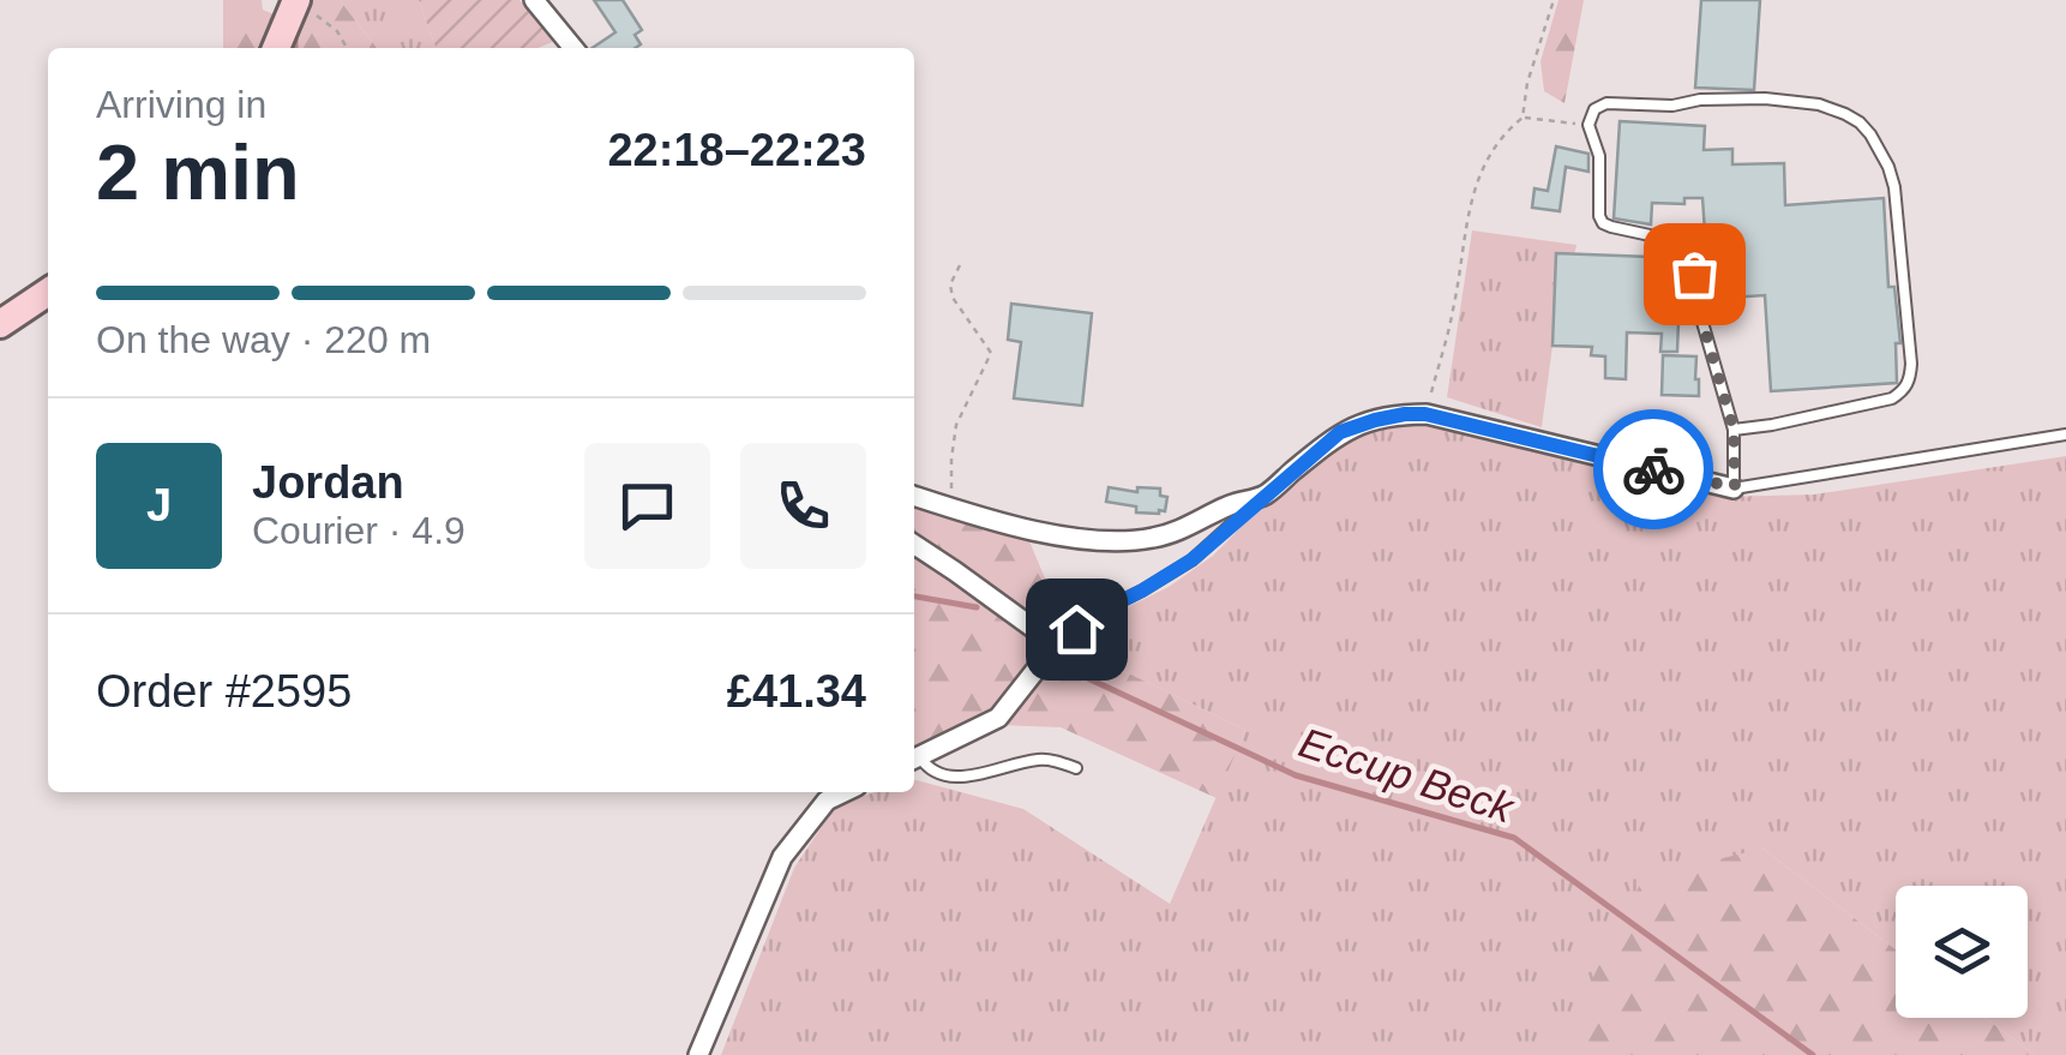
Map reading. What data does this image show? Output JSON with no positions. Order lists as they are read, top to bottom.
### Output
{
  "water": ["Eccup Beck"],
  "page": {
    "heading": ["2 min", "Arriving in", "22:18–22:23"],
    "panel": [
      "Jordan",
      "Courier · 4.9",
      "Order #2595",
      "£41.34"
    ],
    "bar": "On the way · 220 m",
    "round": "J"
  }
}
